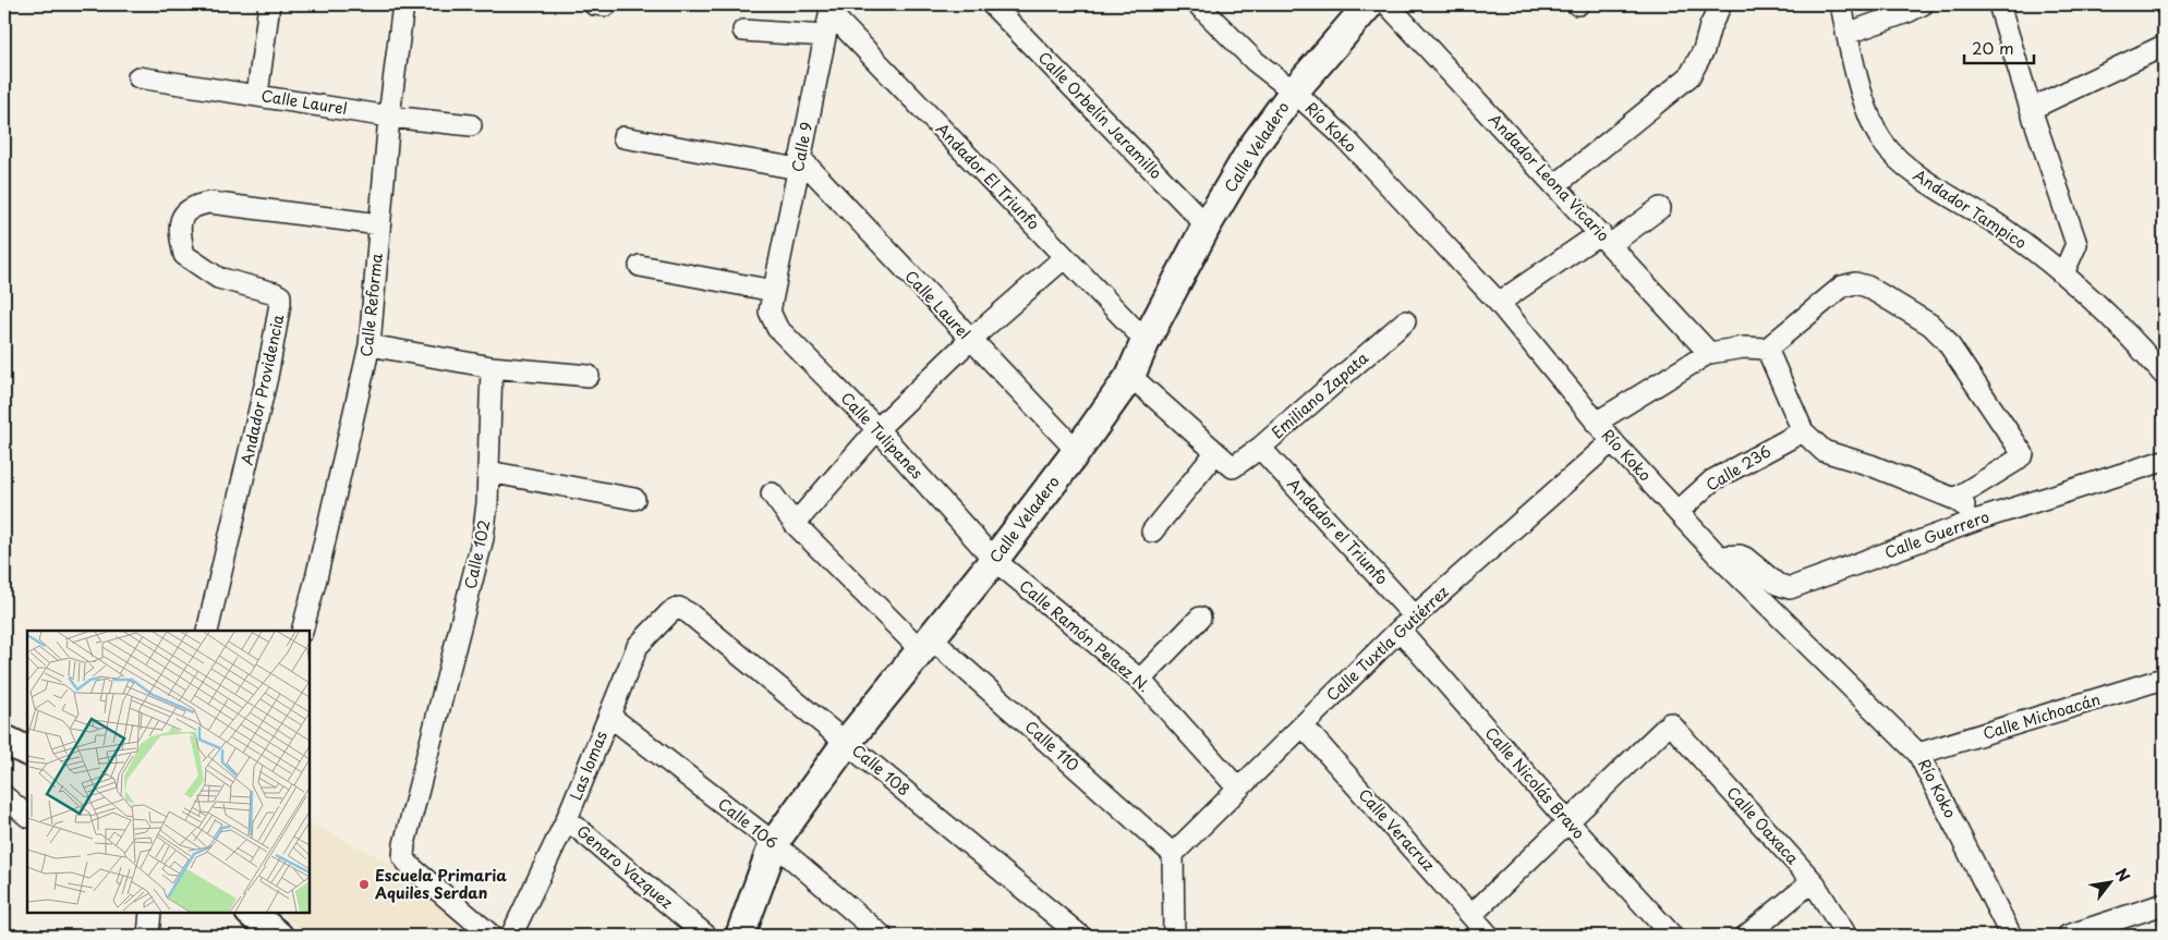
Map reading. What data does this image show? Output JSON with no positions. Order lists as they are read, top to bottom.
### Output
{
  "streets": {
    "main road": ["Calle Veladero"],
    "street": [
      "Calle Laurel",
      "Calle Orbelín Jaramillo",
      "Río Koko",
      "Calle 9",
      "Andador El Triunfo",
      "Andador Leona Vicario",
      "Andador Tampico",
      "Calle Reforma",
      "Andador Providencia",
      "Emiliano Zapata",
      "Calle Tulipanes",
      "Calle 236",
      "Andador el Triunfo",
      "Calle Guerrero",
      "Calle 102",
      "Calle Ramón Pelaez N.",
      "Calle Tuxtla Gutiérrez",
      "Calle Michoacán",
      "Calle 110",
      "Las lomas",
      "Calle 108",
      "Calle Nicolás Bravo",
      "Calle 106",
      "Calle Oaxaca",
      "Calle Veracruz",
      "Genaro Vazquez"
    ]
  },
  "crossings": [
    ["Calle Laurel", "Calle 9"],
    ["Calle Laurel", "Calle Veladero"],
    ["Calle Laurel", "Calle Reforma"],
    ["Calle Orbelín Jaramillo", "Calle Veladero"],
    ["Río Koko", "Calle Veladero"],
    ["Río Koko", "Calle 236"],
    ["Río Koko", "Calle Guerrero"],
    ["Río Koko", "Calle Tuxtla Gutiérrez"],
    ["Río Koko", "Calle Michoacán"],
    ["Calle 9", "Andador El Triunfo"],
    ["Calle 9", "Calle Tulipanes"],
    ["Calle Veladero", "Andador El Triunfo"],
    ["Calle Veladero", "Calle Tulipanes"],
    ["Calle Veladero", "Calle Ramón Pelaez N."],
    ["Calle Veladero", "Calle 110"],
    ["Calle Veladero", "Calle 108"],
    ["Calle Veladero", "Calle 106"],
    ["Calle Reforma", "Andador Providencia"],
    ["Emiliano Zapata", "Andador el Triunfo"],
    ["Calle Tulipanes", "Calle Ramón Pelaez N."],
    ["Andador el Triunfo", "Calle Tuxtla Gutiérrez"],
    ["Andador el Triunfo", "Calle Nicolás Bravo"],
    ["Calle Ramón Pelaez N.", "Calle Tuxtla Gutiérrez"],
    ["Calle Tuxtla Gutiérrez", "Calle 110"],
    ["Calle Tuxtla Gutiérrez", "Calle Nicolás Bravo"],
    ["Calle Tuxtla Gutiérrez", "Calle Veracruz"],
    ["Las lomas", "Calle 108"],
    ["Las lomas", "Calle 106"],
    ["Las lomas", "Genaro Vazquez"],
    ["Calle Nicolás Bravo", "Calle Oaxaca"]
  ],
  "places": ["Escuela Primaria Aquiles Serdan"],
  "scale_bar": "20 m",
  "north": "top right"
}
